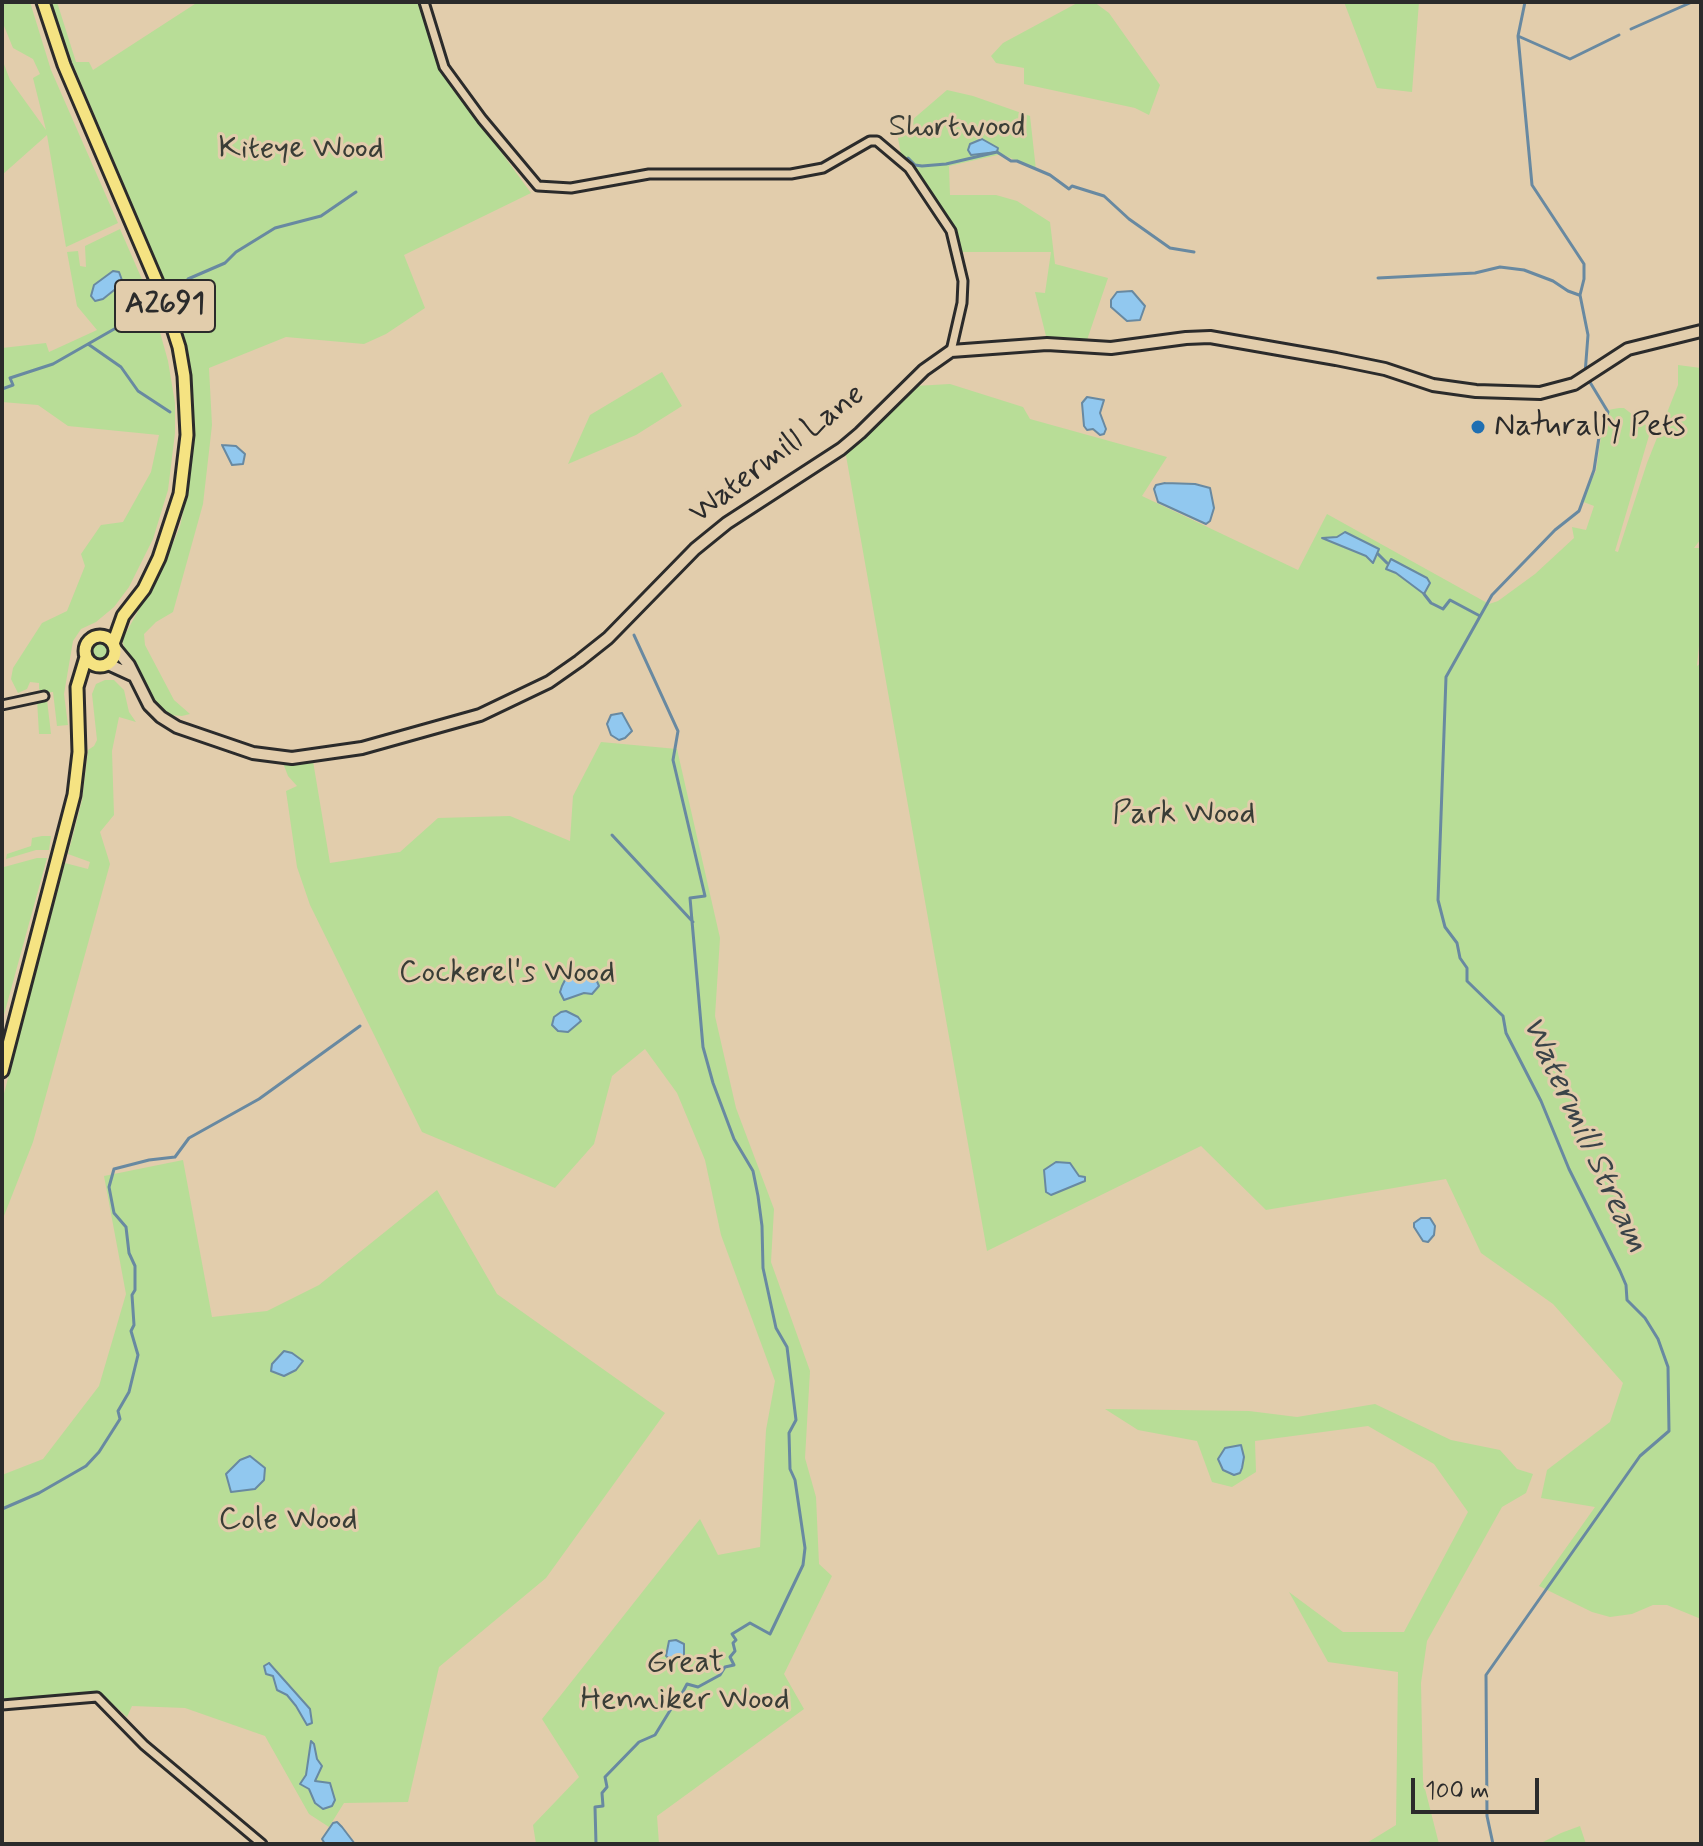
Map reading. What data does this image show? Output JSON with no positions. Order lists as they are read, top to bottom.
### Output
{
  "streets": {
    "main road": ["A2691"],
    "street": ["Watermill Lane"]
  },
  "crossings": [
    ["A2691", "Watermill Lane"]
  ],
  "water": ["Watermill Stream"],
  "parks": [
    "Shortwood",
    "Kiteye Wood",
    "Park Wood",
    "Cockerel's Wood",
    "Cole Wood",
    "Great Henniker Wood"
  ],
  "places": ["Naturally Pets"],
  "scale_bar": "100 m"
}
